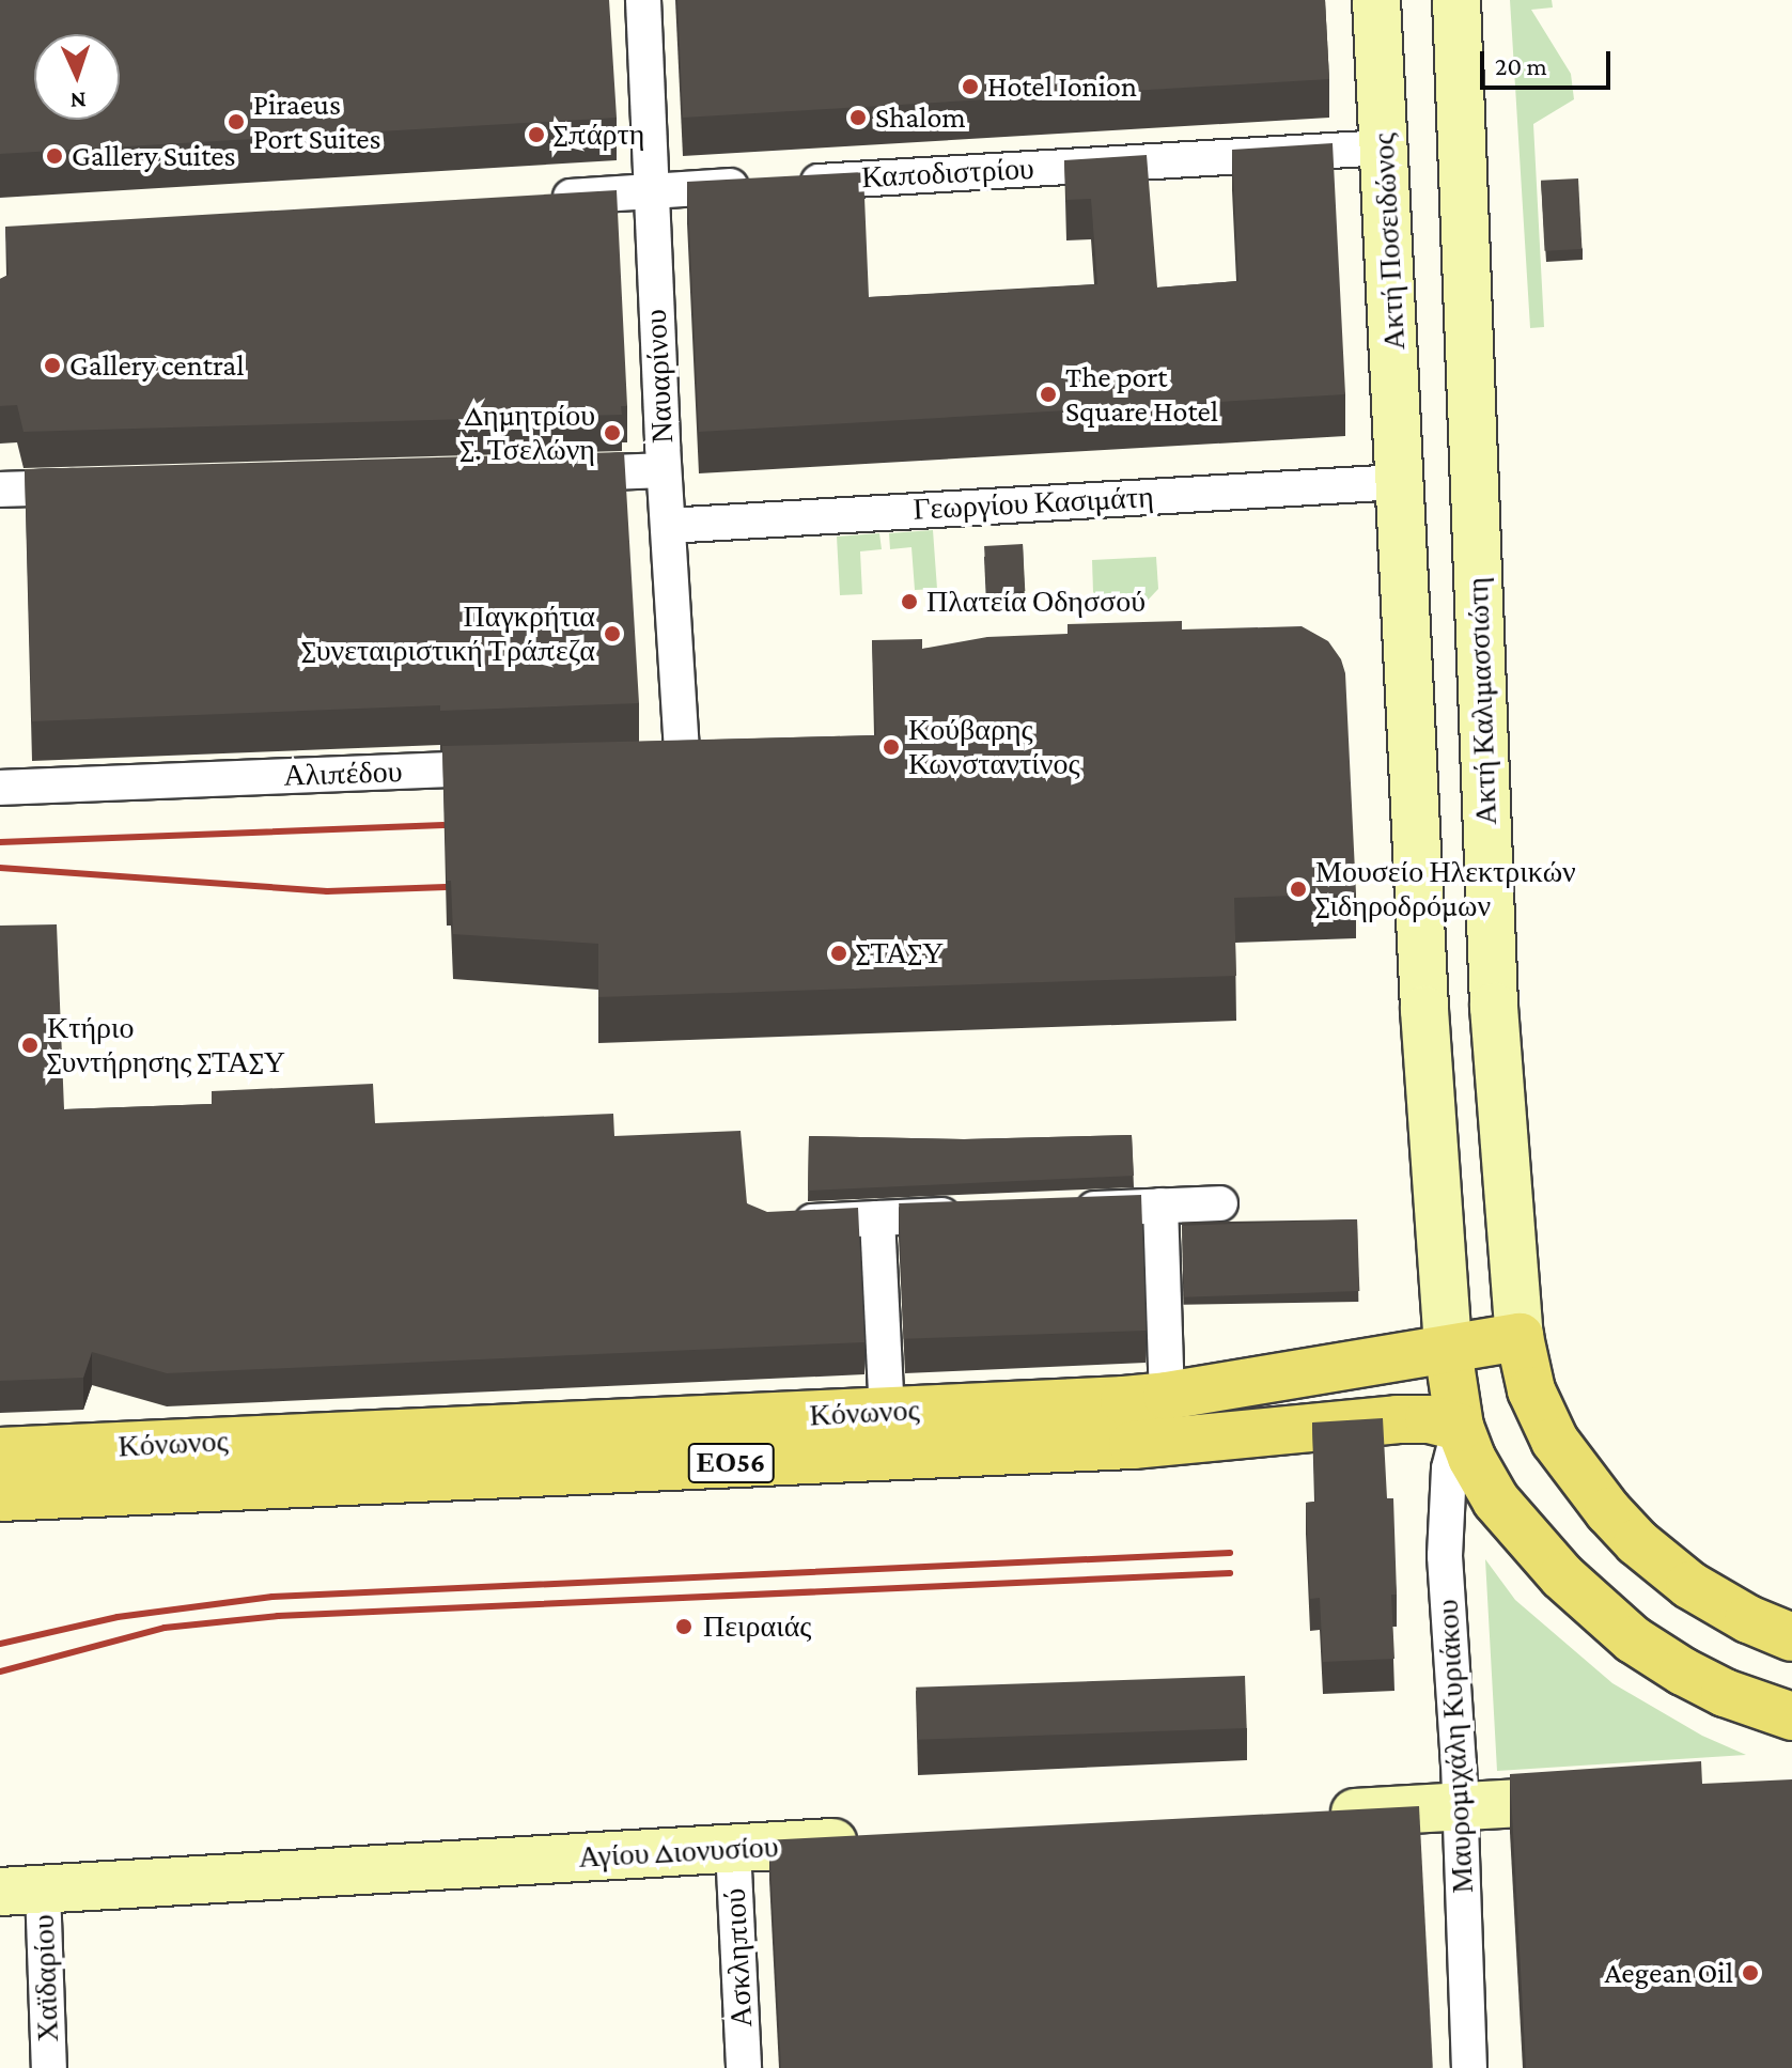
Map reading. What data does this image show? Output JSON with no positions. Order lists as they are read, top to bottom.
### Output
{
  "streets": {
    "main road": [
      "Ακτή Ποσειδώνος",
      "Ακτή Καλιμασσιώτη",
      "Κόνωνος",
      "ΕΟ56",
      "Αγίου Διονυσίου"
    ],
    "street": [
      "Καποδιστρίου",
      "Ναυαρίνου",
      "Γεωργίου Κασιμάτη",
      "Αλιπέδου",
      "Μαυρομιχάλη Κυριάκου",
      "Ασκληπιού",
      "Χαϊδαρίου"
    ]
  },
  "crossings": [
    ["Καποδιστρίου", "Ακτή Ποσειδώνος"],
    ["Καποδιστρίου", "Ναυαρίνου"],
    ["Ακτή Ποσειδώνος", "Γεωργίου Κασιμάτη"],
    ["Ναυαρίνου", "Γεωργίου Κασιμάτη"],
    ["Ακτή Καλιμασσιώτη", "Κόνωνος"],
    ["Κόνωνος", "Μαυρομιχάλη Κυριάκου"],
    ["Αγίου Διονυσίου", "Ασκληπιού"],
    ["Αγίου Διονυσίου", "Χαϊδαρίου"]
  ],
  "places": [
    "Hotel Ionion",
    "Shalom",
    "Piraeus Port Suites",
    "Σπάρτη",
    "Gallery Suites",
    "Gallery central",
    "The port Square Hotel",
    "Δημητρίου Σ. Τσελώνη",
    "Πλατεία Οδησσού",
    "Παγκρήτια Συνεταιριστική Τράπεζα",
    "Κούβαρης Κωνσταντίνος",
    "Μουσείο Ηλεκτρικών Σιδηροδρόμων",
    "ΣΤΑΣΥ",
    "Κτήριο Συντήρησης ΣΤΑΣΥ",
    "Πειραιάς",
    "Aegean Oil"
  ],
  "scale_bar": "20 m",
  "north": "bottom"
}
